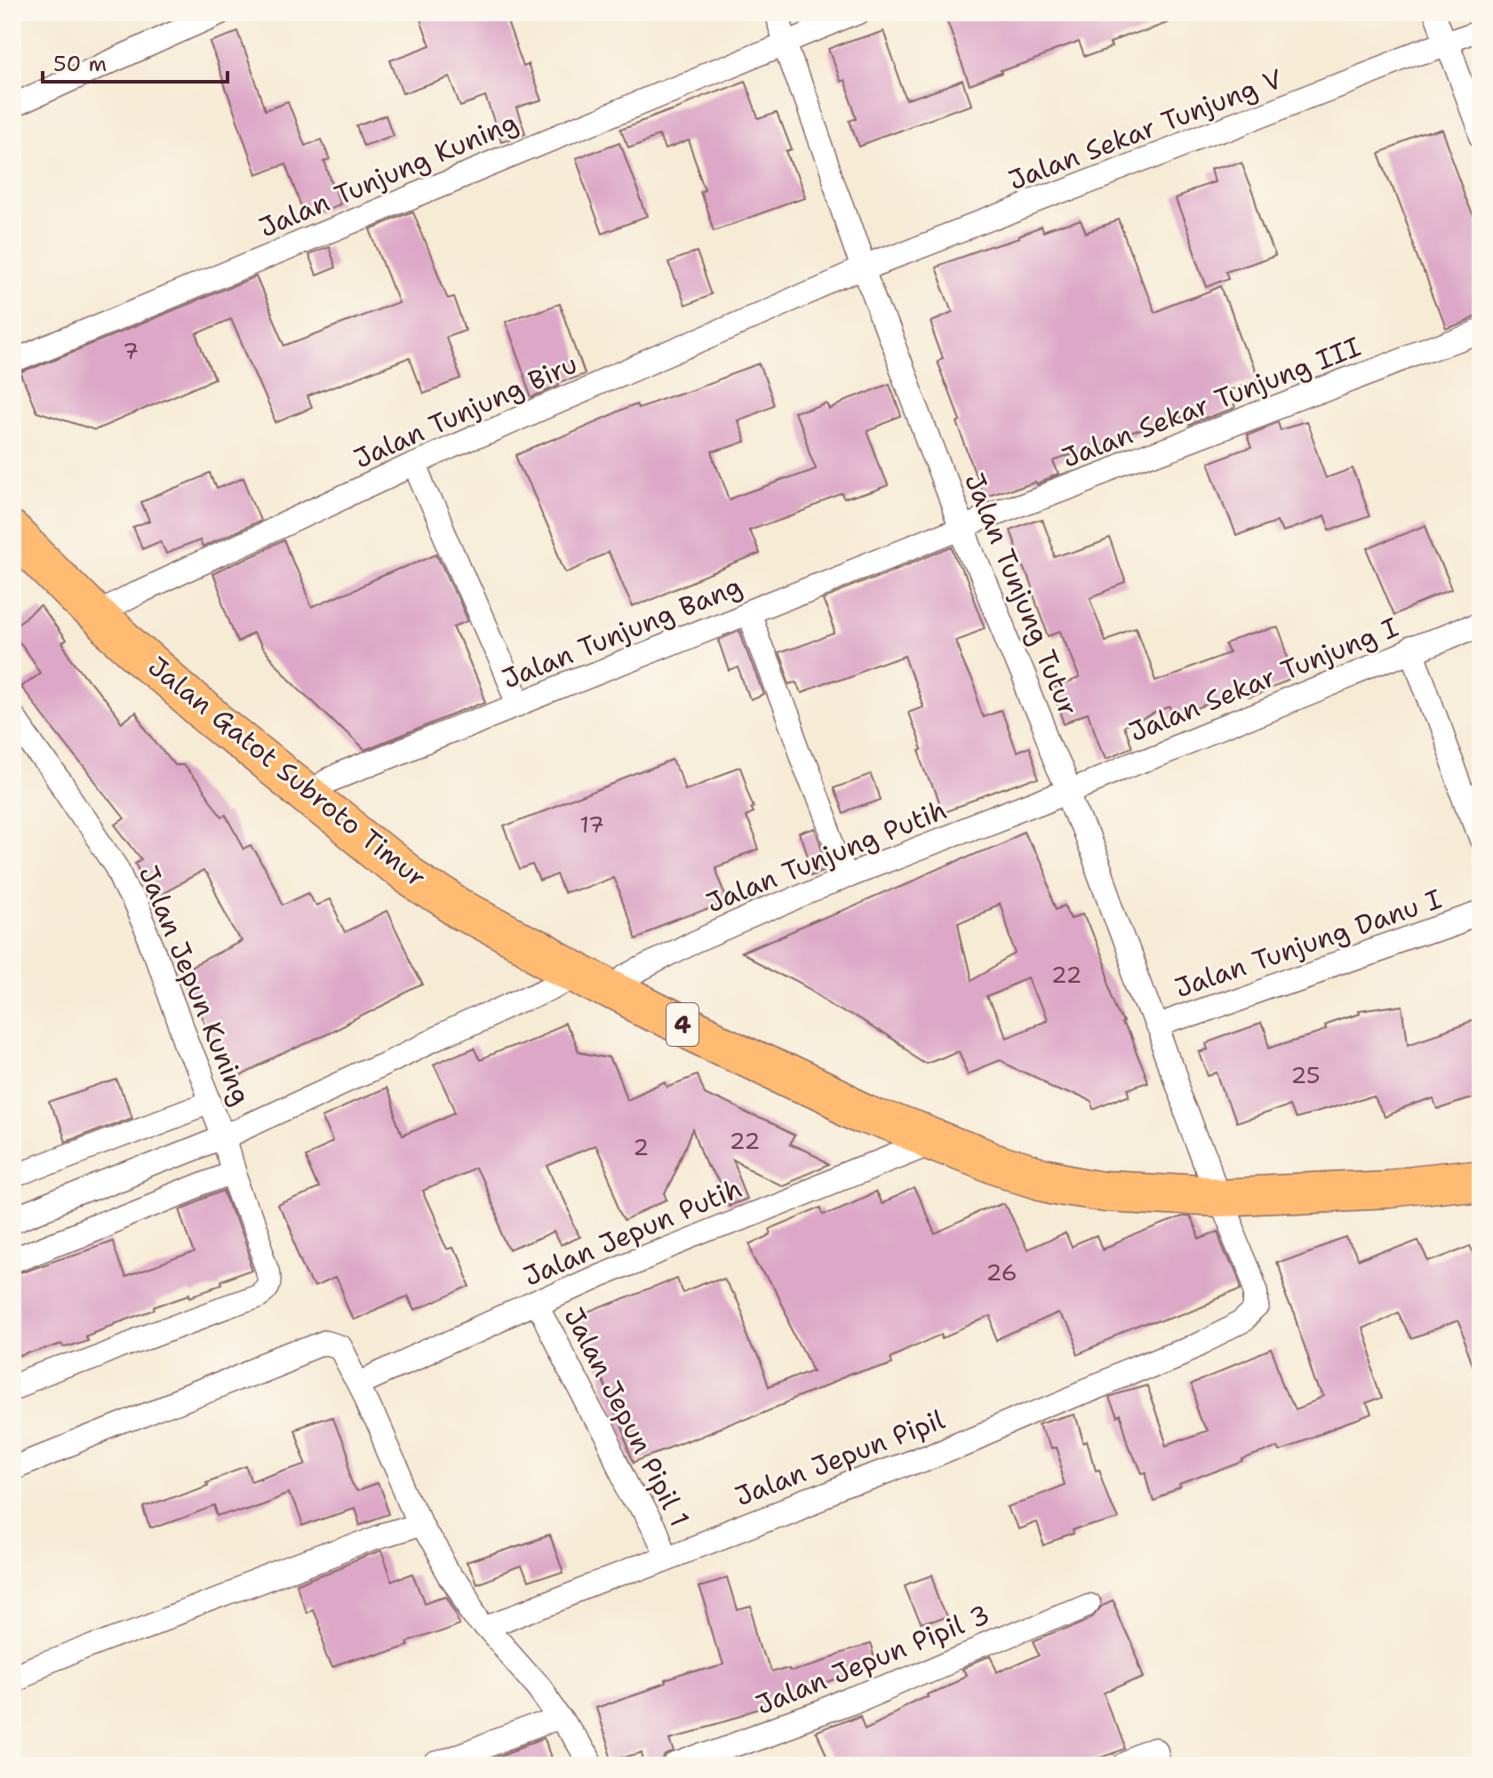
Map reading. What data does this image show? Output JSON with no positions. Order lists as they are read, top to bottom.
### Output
{
  "streets": {
    "highway": ["Jalan Gatot Subroto Timur", "4"],
    "street": [
      "Jalan Sekar Tunjung V",
      "Jalan Tunjung Kuning",
      "Jalan Sekar Tunjung III",
      "Jalan Tunjung Biru",
      "Jalan Tunjung Tutur",
      "Jalan Tunjung Bang",
      "Jalan Sekar Tunjung I",
      "Jalan Tunjung Putih",
      "Jalan Tunjung Danu I",
      "Jalan Jepun Kuning",
      "Jalan Jepun Putih",
      "Jalan Jepun Pipil 1",
      "Jalan Jepun Pipil",
      "Jalan Jepun Pipil 3"
    ]
  },
  "crossings": [
    ["Jalan Sekar Tunjung V", "Jalan Tunjung Biru"],
    ["Jalan Sekar Tunjung V", "Jalan Tunjung Tutur"],
    ["Jalan Tunjung Kuning", "Jalan Tunjung Tutur"],
    ["Jalan Sekar Tunjung III", "Jalan Tunjung Tutur"],
    ["Jalan Sekar Tunjung III", "Jalan Tunjung Bang"],
    ["Jalan Tunjung Biru", "Jalan Tunjung Tutur"],
    ["Jalan Tunjung Biru", "Jalan Gatot Subroto Timur"],
    ["Jalan Tunjung Tutur", "Jalan Tunjung Bang"],
    ["Jalan Tunjung Tutur", "Jalan Sekar Tunjung I"],
    ["Jalan Tunjung Tutur", "Jalan Gatot Subroto Timur"],
    ["Jalan Tunjung Tutur", "Jalan Tunjung Putih"],
    ["Jalan Tunjung Tutur", "Jalan Tunjung Danu I"],
    ["Jalan Tunjung Tutur", "Jalan Jepun Pipil"],
    ["Jalan Tunjung Bang", "Jalan Gatot Subroto Timur"],
    ["Jalan Sekar Tunjung I", "Jalan Tunjung Putih"],
    ["Jalan Gatot Subroto Timur", "Jalan Tunjung Putih"],
    ["Jalan Gatot Subroto Timur", "Jalan Jepun Kuning"],
    ["Jalan Gatot Subroto Timur", "Jalan Jepun Putih"],
    ["Jalan Gatot Subroto Timur", "Jalan Jepun Pipil"],
    ["Jalan Jepun Putih", "Jalan Jepun Pipil 1"],
    ["Jalan Jepun Pipil 1", "Jalan Jepun Pipil"]
  ],
  "house_numbers": [
    "7",
    "17",
    "22",
    "25",
    "22",
    "2",
    "26"
  ],
  "scale_bar": "50 m"
}
